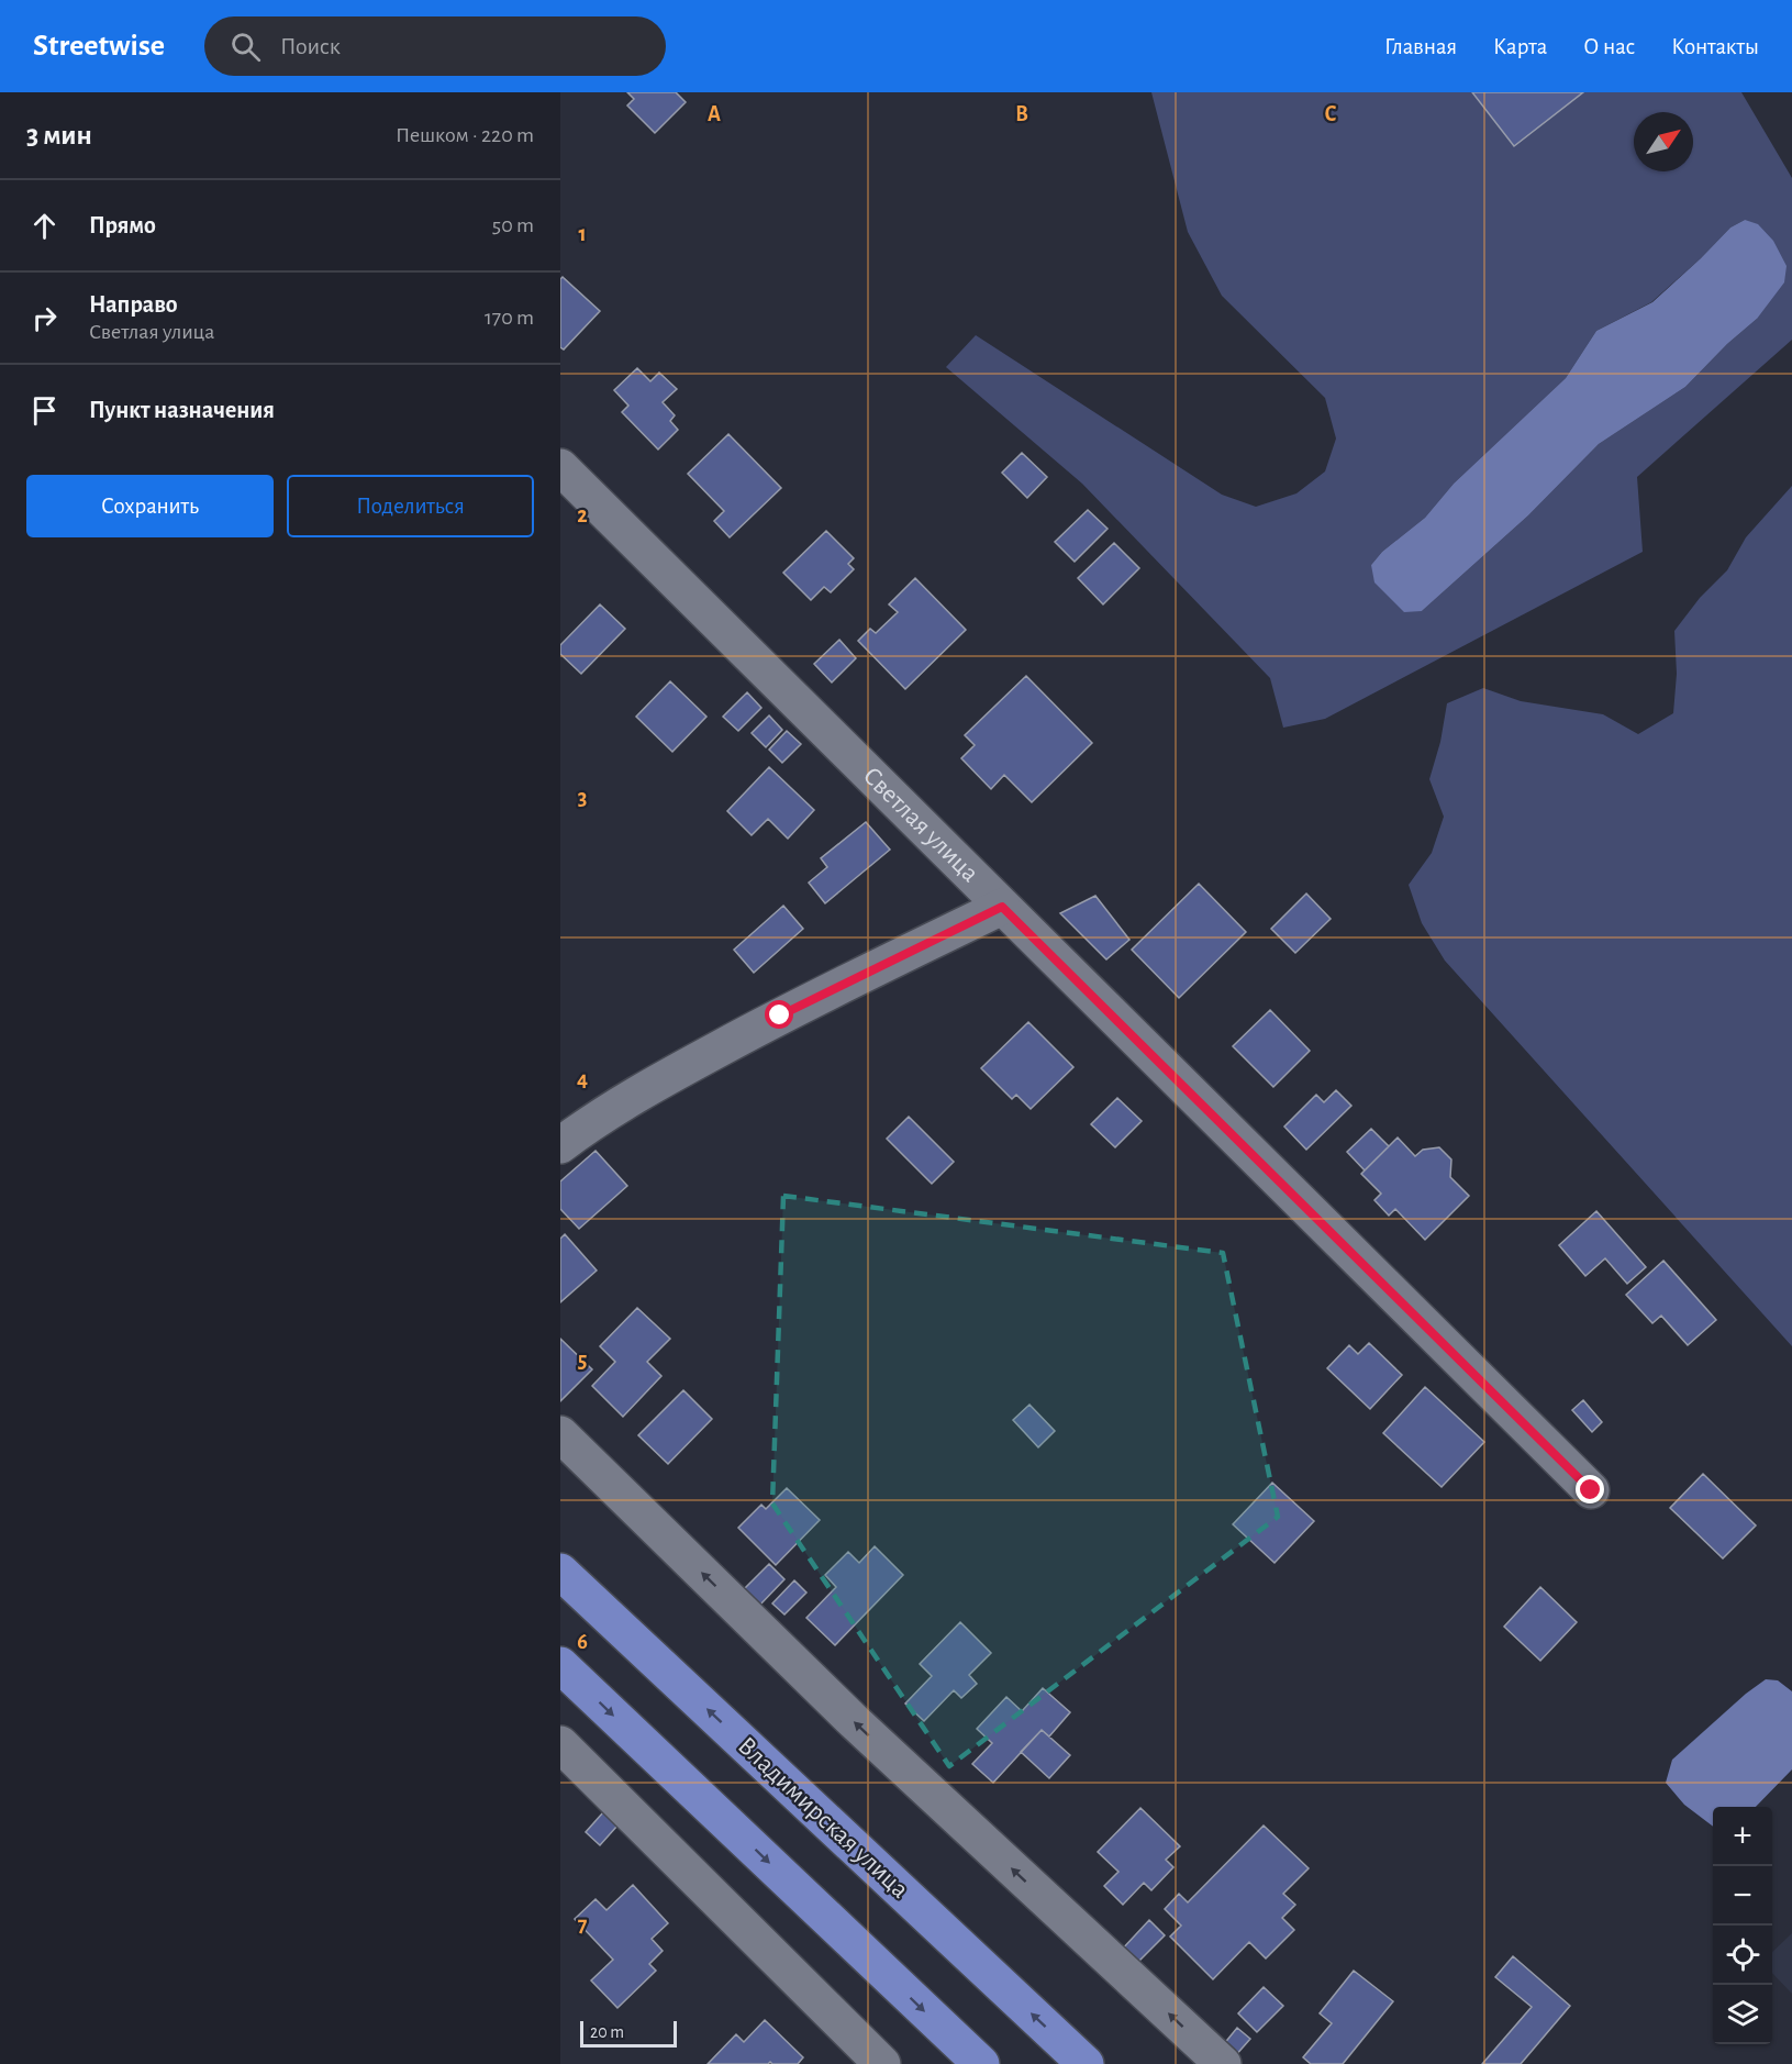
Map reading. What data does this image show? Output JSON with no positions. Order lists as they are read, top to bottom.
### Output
{
  "streets": {
    "highway": ["Владимирская улица"],
    "street": ["Светлая улица"]
  },
  "scale_bar": "20 m",
  "north": "top right",
  "page": {
    "header": "Streetwise",
    "search": "Поиск",
    "nav": [
      "Главная",
      "Карта",
      "О нас",
      "Контакты"
    ],
    "heading": ["3 мин", "Пешком · 220 m"],
    "list": [
      ["Прямо", "50 m"],
      ["Направо", "Светлая улица", "170 m"],
      "Пункт назначения"
    ],
    "buttons": ["Сохранить", "Поделиться"],
    "map_buttons": ["+", "−"],
    "scale": "20 m"
  },
  "grid": {
    "columns": ["A", "B", "C"],
    "rows": [
      "1",
      "2",
      "3",
      "4",
      "5",
      "6",
      "7"
    ]
  }
}
